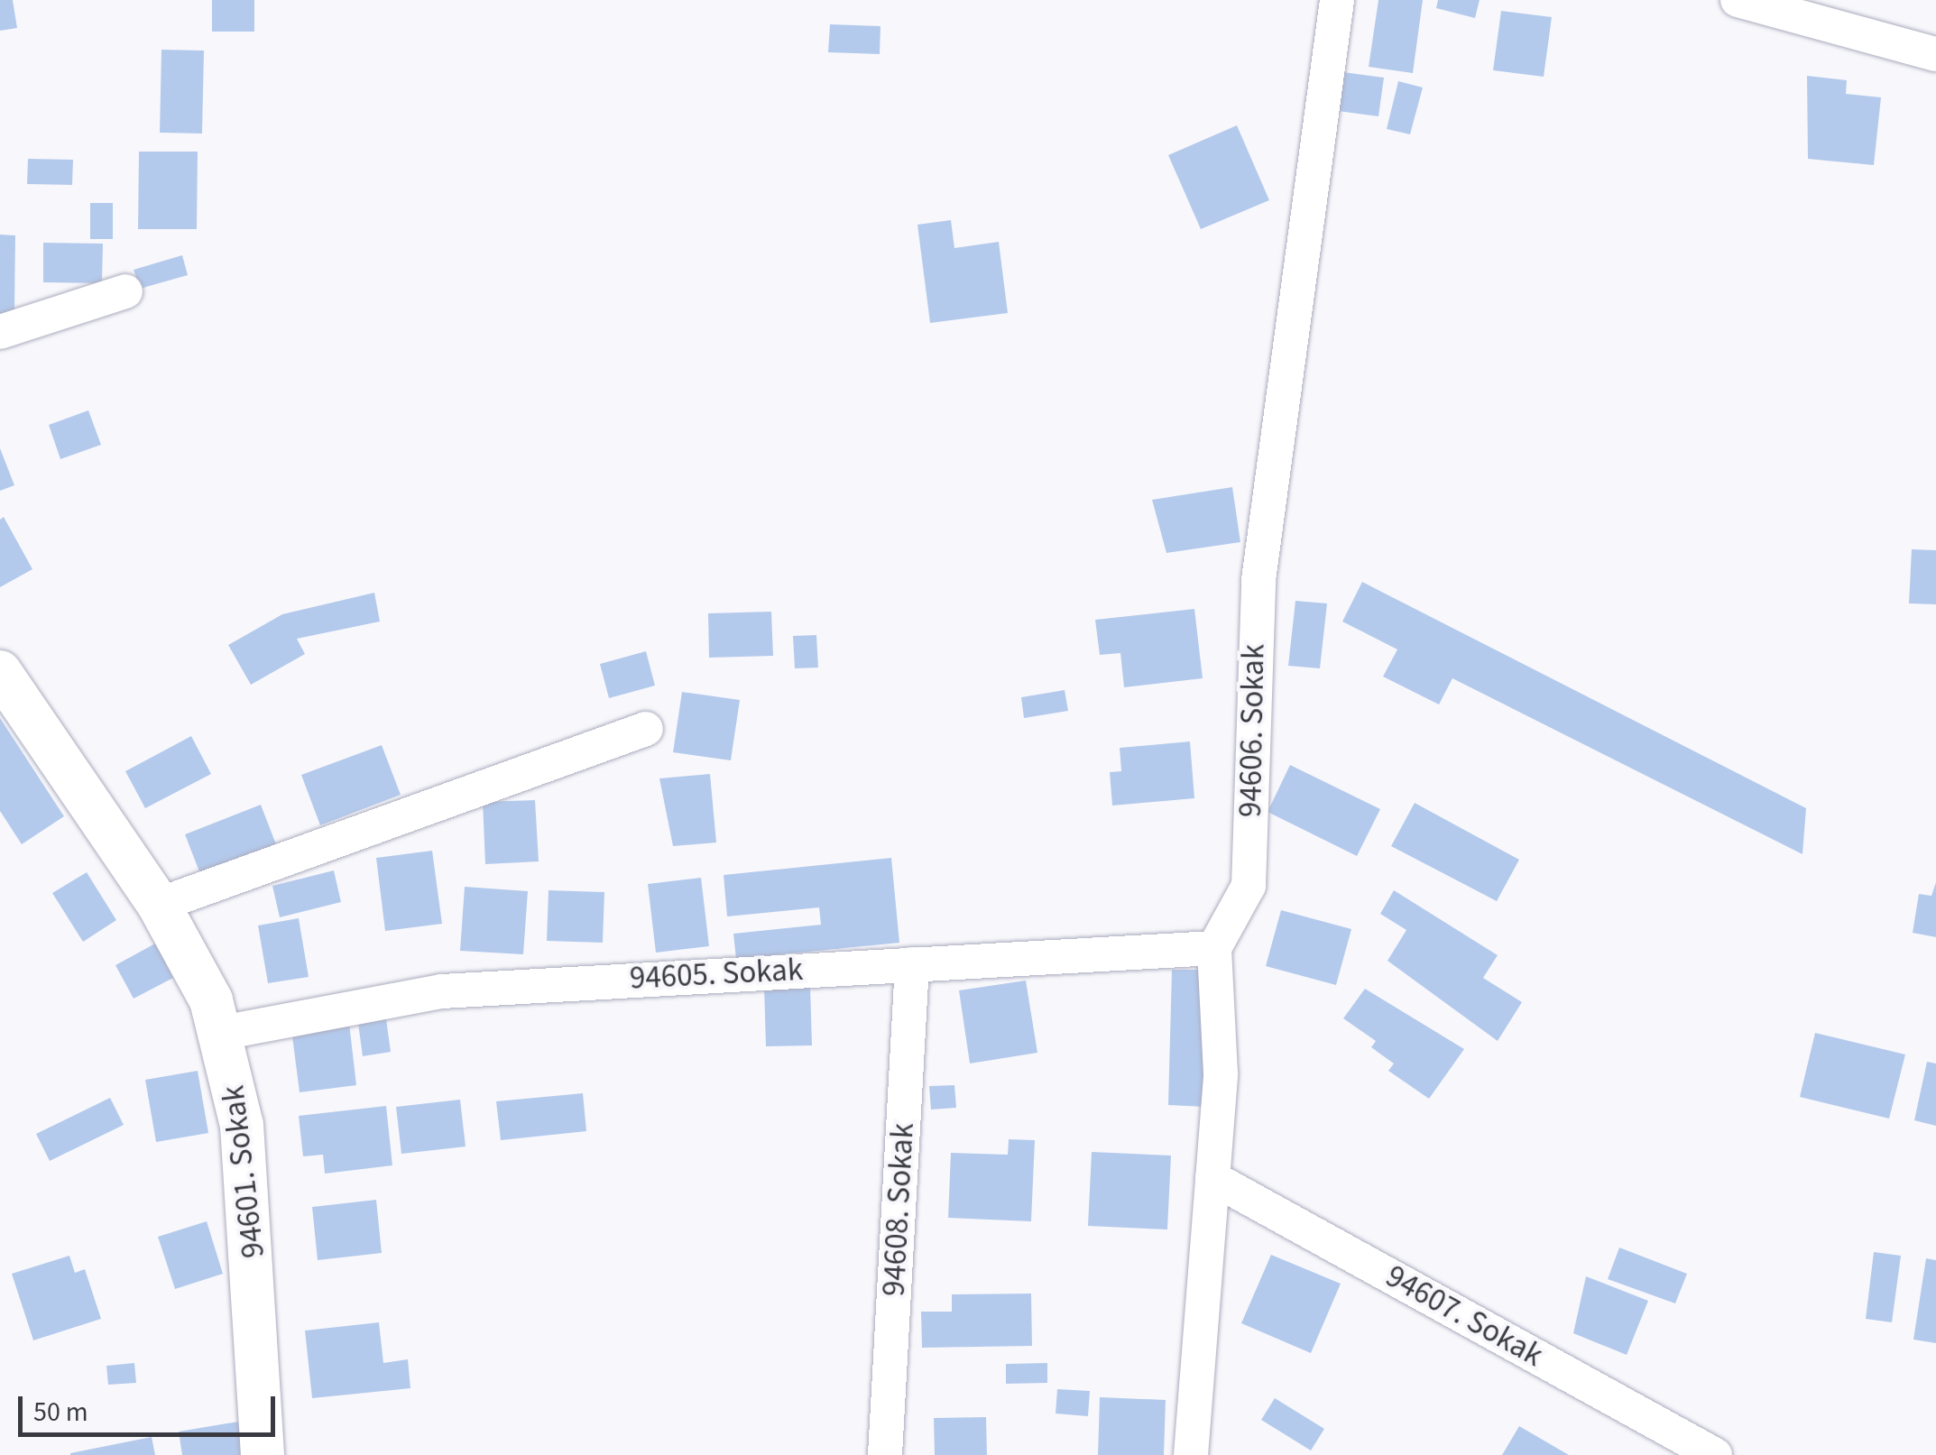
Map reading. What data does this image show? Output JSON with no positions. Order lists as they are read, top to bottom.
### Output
{
  "streets": {
    "street": [
      "94606. Sokak",
      "94605. Sokak",
      "94601. Sokak",
      "94608. Sokak",
      "94607. Sokak"
    ]
  },
  "crossings": [
    ["94606. Sokak", "94605. Sokak"],
    ["94605. Sokak", "94601. Sokak"],
    ["94605. Sokak", "94608. Sokak"]
  ],
  "scale_bar": "50 m"
}
